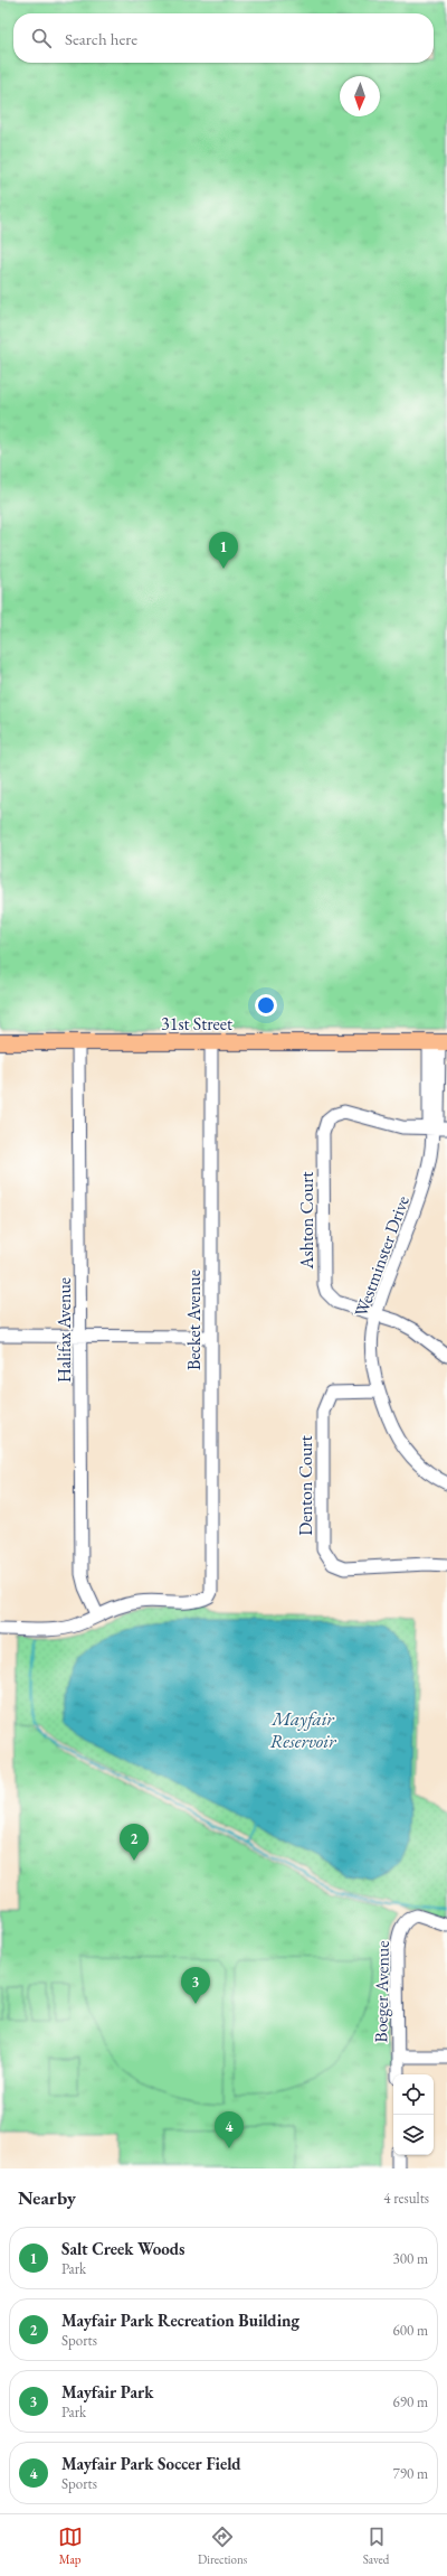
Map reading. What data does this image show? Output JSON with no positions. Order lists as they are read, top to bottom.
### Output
{
  "streets": {
    "main road": ["31st Street"],
    "street": [
      "Ashton Court",
      "Westminster Drive",
      "Becket Avenue",
      "Halifax Avenue",
      "Denton Court",
      "Boeger Avenue"
    ]
  },
  "crossings": [
    ["31st Street", "Westminster Drive"],
    ["31st Street", "Becket Avenue"],
    ["31st Street", "Halifax Avenue"],
    ["Ashton Court", "Westminster Drive"],
    ["Westminster Drive", "Denton Court"],
    ["Becket Avenue", "Halifax Avenue"]
  ],
  "water": ["Mayfair Reservoir"],
  "north": "bottom",
  "page": {
    "search": "Search here",
    "pins": [
      "1",
      "2",
      "3",
      "4"
    ],
    "heading": ["Nearby", "4 results"],
    "list": [
      {
        "mark": "1",
        "name": "Salt Creek Woods",
        "note": "Park",
        "value": "300 m"
      },
      {
        "mark": "2",
        "name": "Mayfair Park Recreation Building",
        "note": "Sports",
        "value": "600 m"
      },
      {
        "mark": "3",
        "name": "Mayfair Park",
        "note": "Park",
        "value": "690 m"
      },
      {
        "mark": "4",
        "name": "Mayfair Park Soccer Field",
        "note": "Sports",
        "value": "790 m"
      }
    ],
    "nav": ["Map", "Directions", "Saved"]
  }
}
